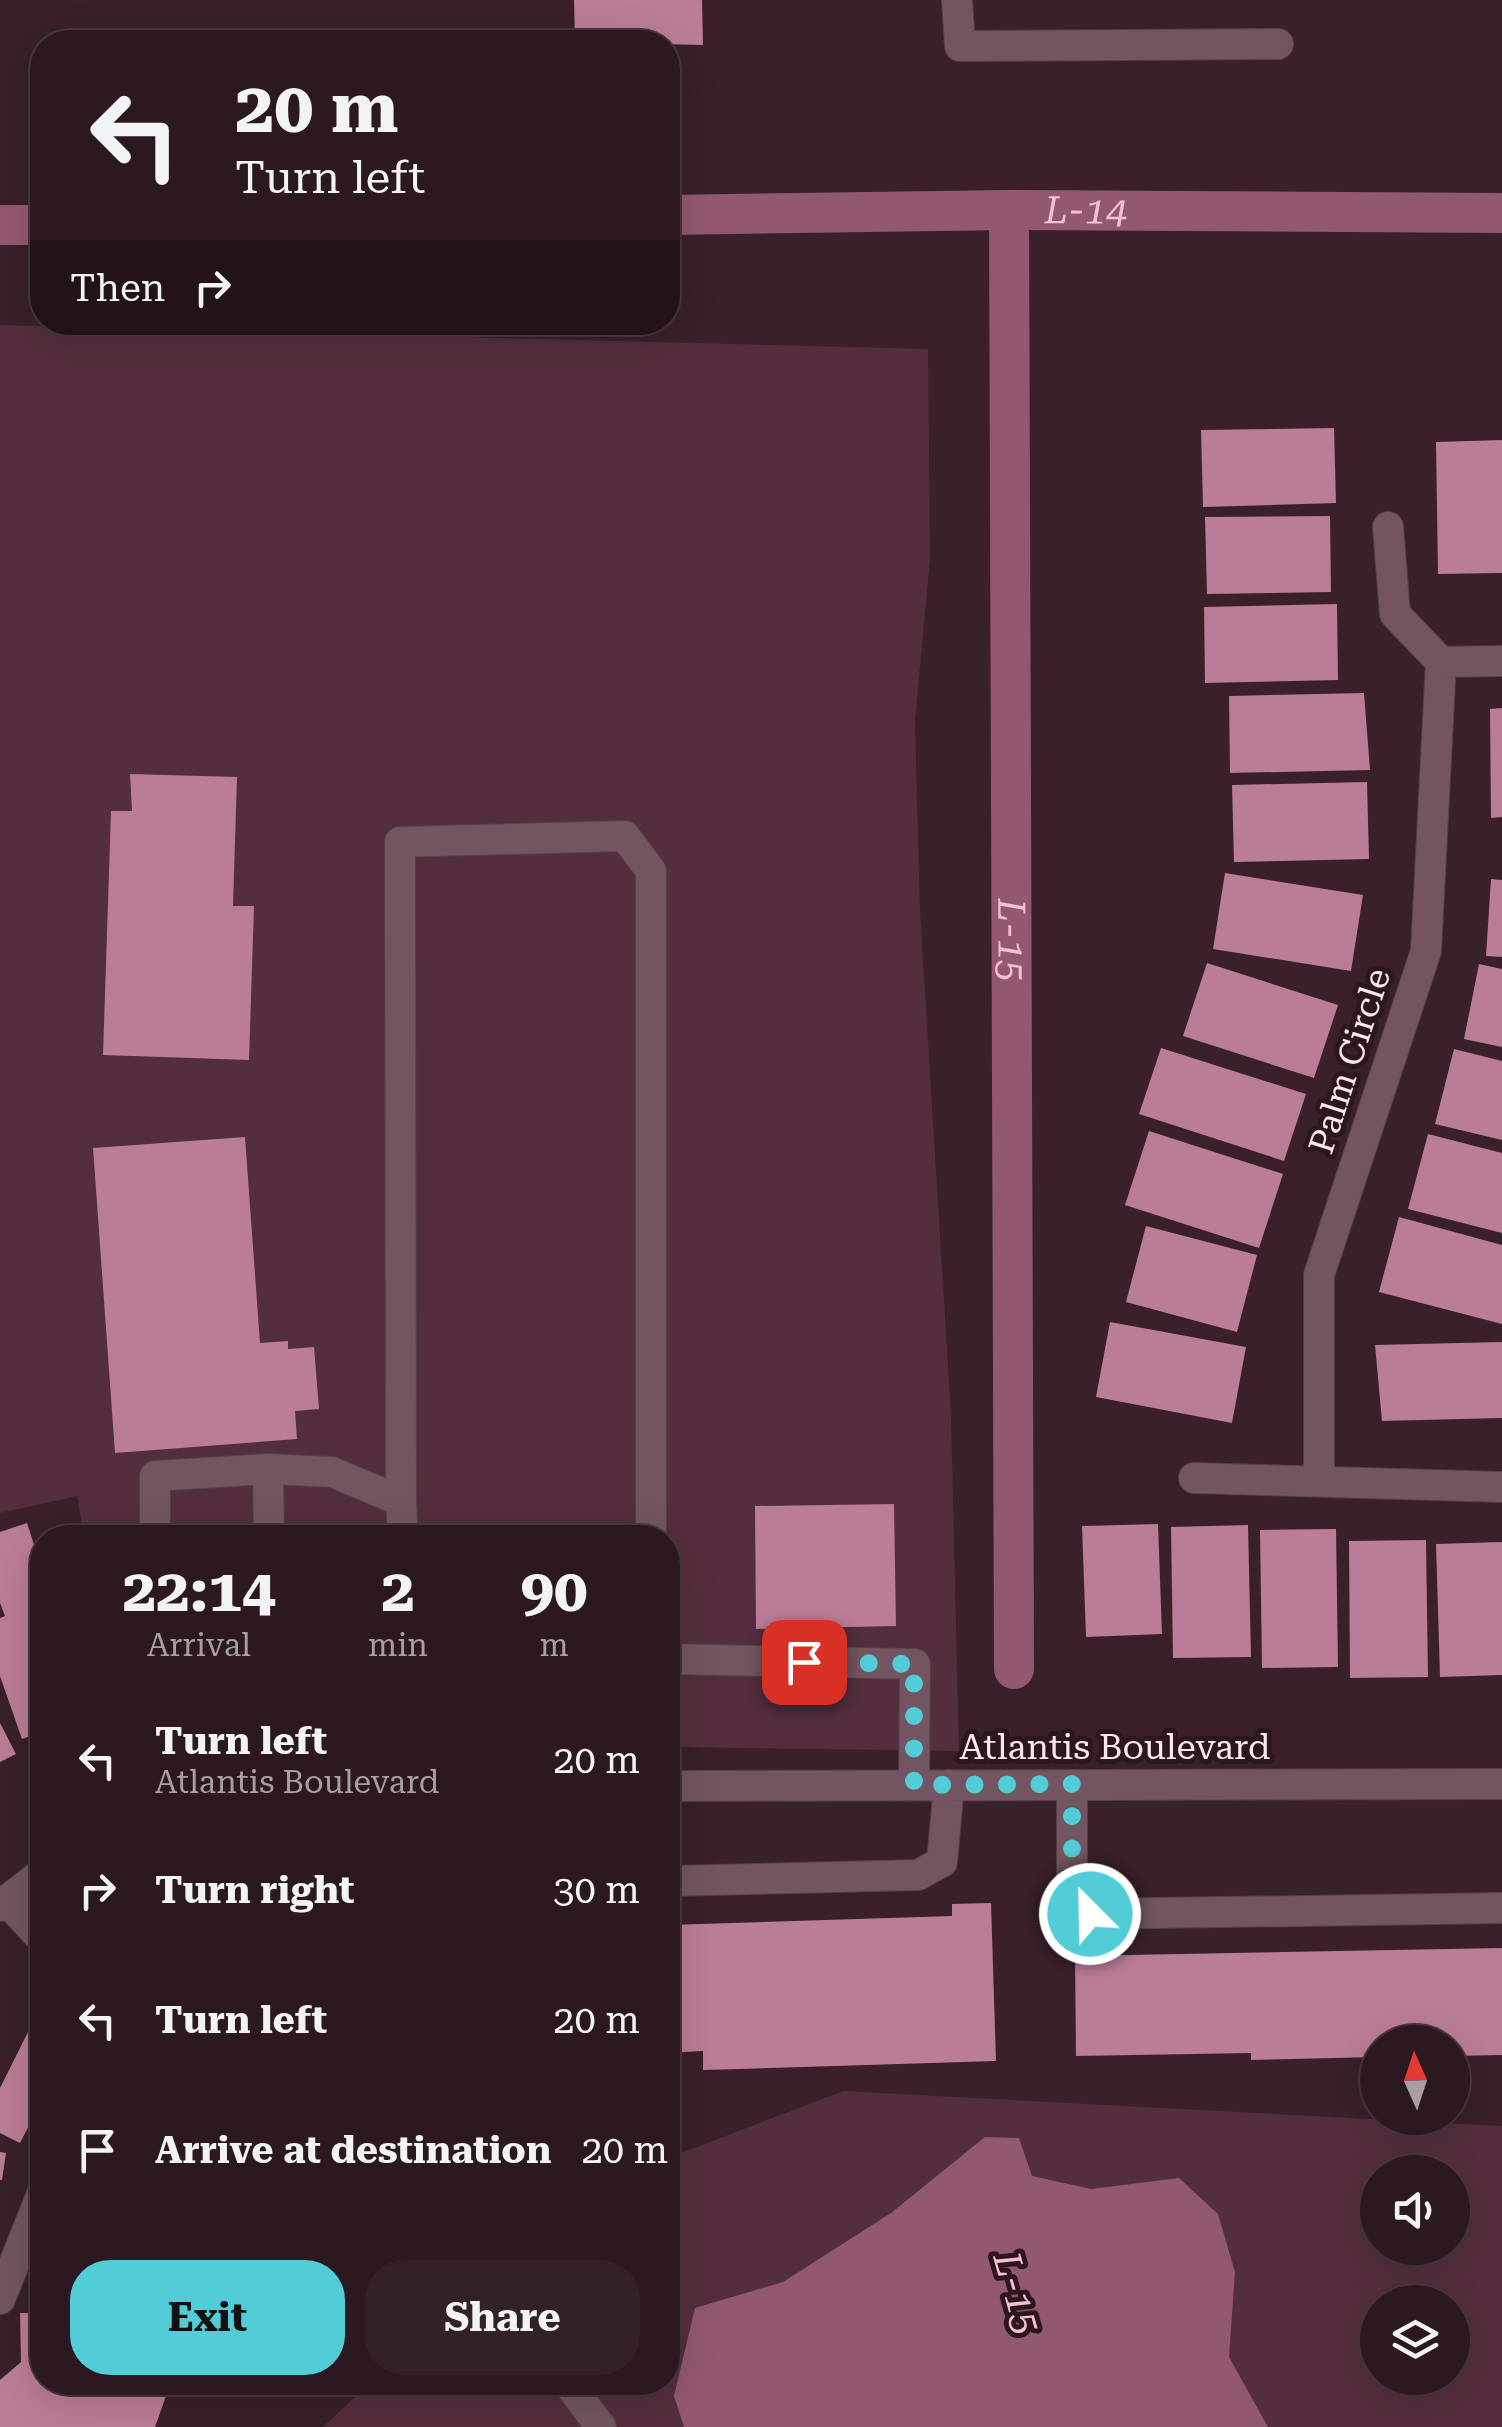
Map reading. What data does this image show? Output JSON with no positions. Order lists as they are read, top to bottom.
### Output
{
  "streets": {
    "street": ["Palm Circle", "Atlantis Boulevard"]
  },
  "water": ["L-14", "L-15"],
  "north": "top",
  "page": {
    "turn": ["20 m", "Turn left"],
    "then": "Then",
    "eta": [
      "22:14",
      "Arrival",
      "2",
      "min",
      "90",
      "m"
    ],
    "list": [
      {
        "name": "Turn left",
        "note": "Atlantis Boulevard",
        "value": "20 m"
      },
      {
        "name": "Turn right",
        "value": "30 m"
      },
      {
        "name": "Turn left",
        "value": "20 m"
      },
      {
        "name": "Arrive at destination",
        "value": "20 m"
      }
    ],
    "buttons": ["Exit", "Share"]
  }
}
